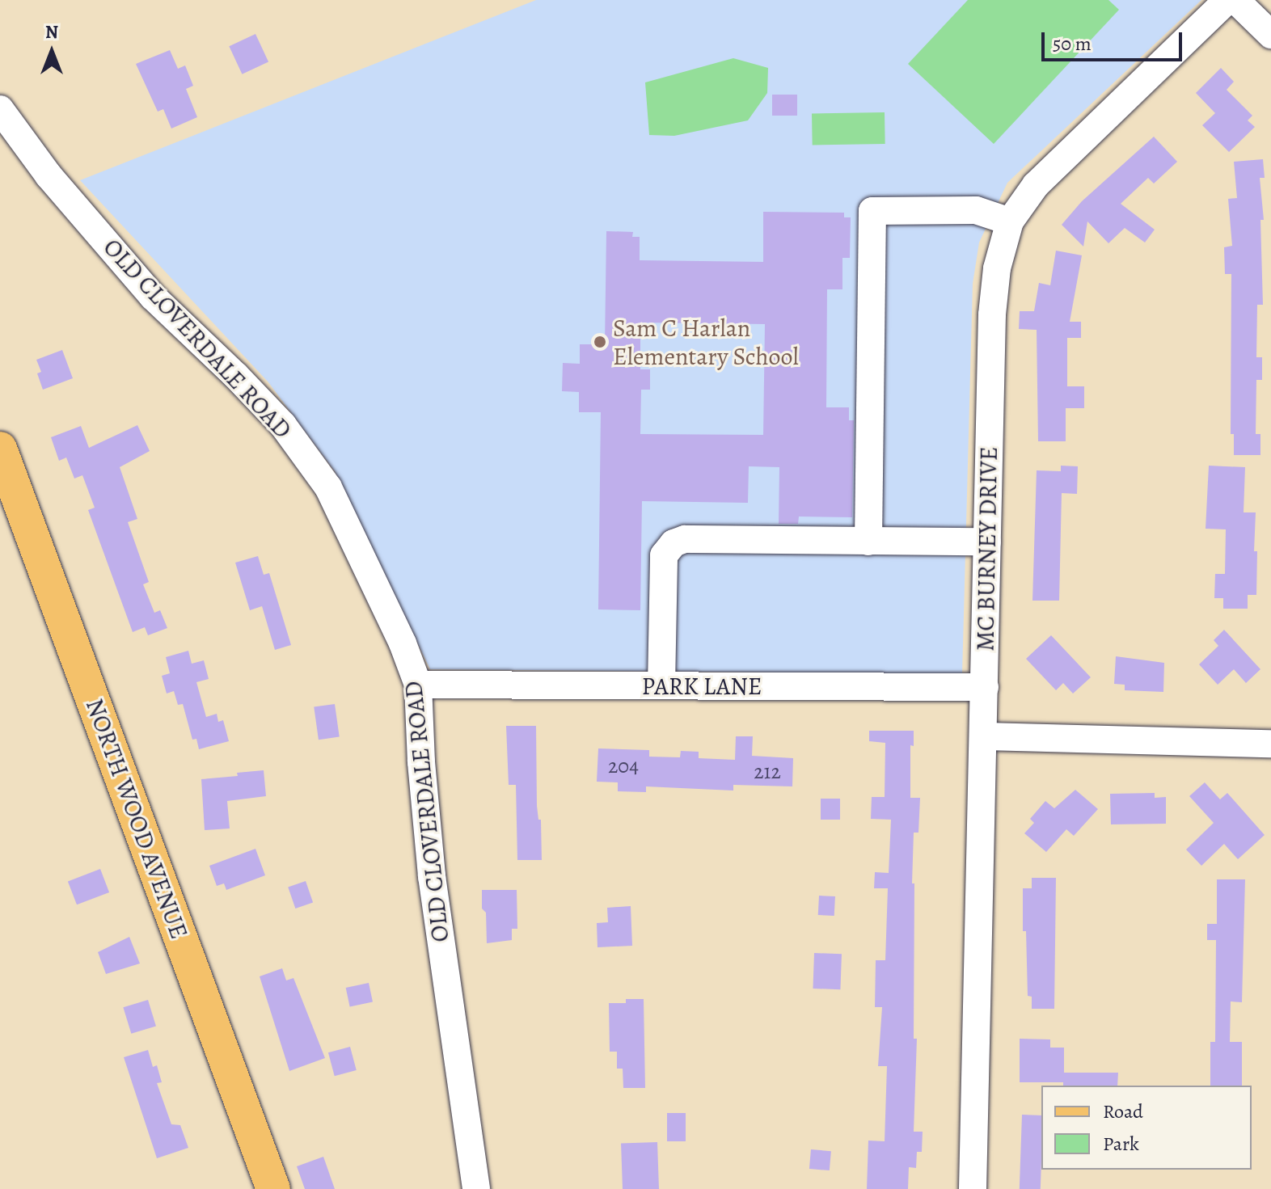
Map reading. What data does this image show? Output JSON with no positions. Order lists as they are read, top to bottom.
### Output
{
  "streets": {
    "main road": ["NORTH WOOD AVENUE"],
    "street": ["OLD CLOVERDALE ROAD", "MC BURNEY DRIVE", "PARK LANE"]
  },
  "crossings": [
    ["OLD CLOVERDALE ROAD", "PARK LANE"],
    ["MC BURNEY DRIVE", "PARK LANE"]
  ],
  "places": ["Sam C Harlan Elementary School"],
  "house_numbers": ["204", "212"],
  "legend": ["Road", "Park"],
  "scale_bar": "50 m",
  "north": "top"
}
